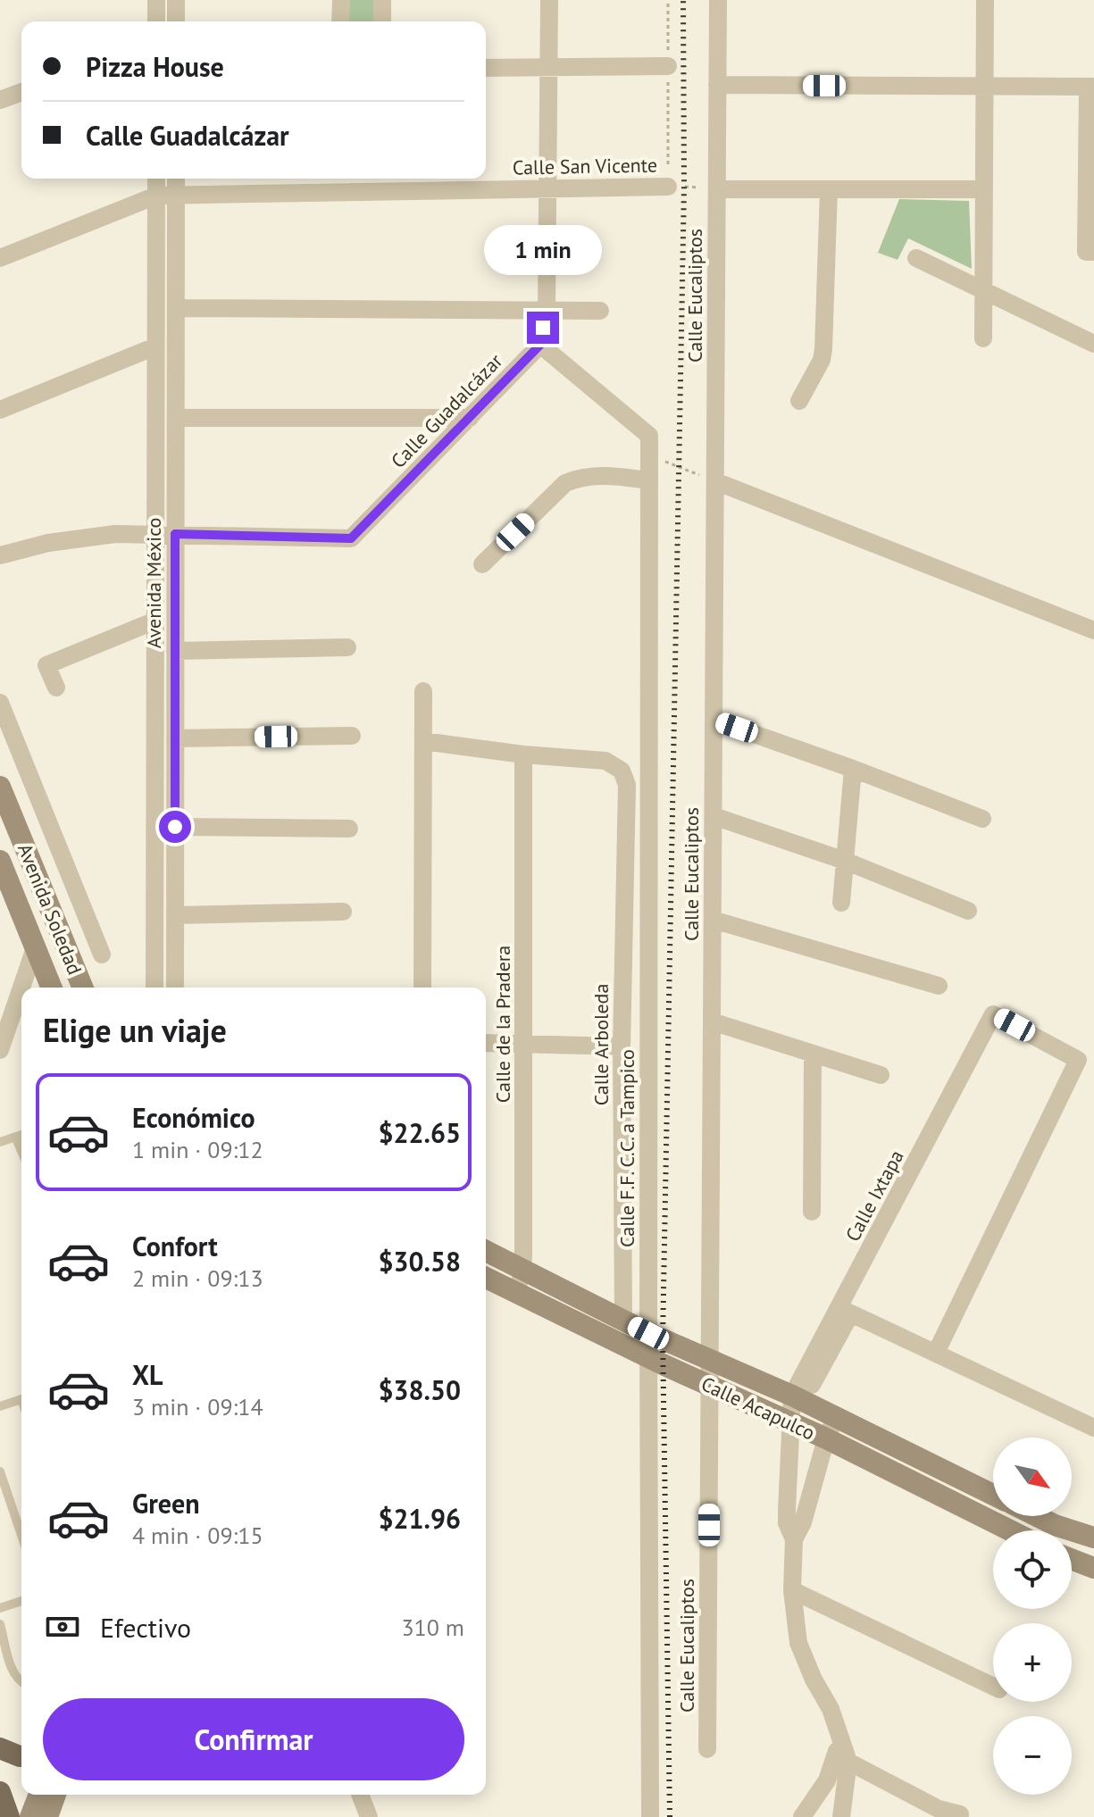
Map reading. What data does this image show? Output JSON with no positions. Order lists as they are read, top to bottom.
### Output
{
  "streets": {
    "street": [
      "Calle San Vicente",
      "Calle Eucaliptos",
      "Calle Guadalcázar",
      "Avenida México",
      "Avenida Soledad",
      "Calle de la Pradera",
      "Calle Arboleda",
      "Calle F.F. C.C. a Tampico",
      "Calle Ixtapa",
      "Calle Acapulco"
    ]
  },
  "crossings": [
    ["Calle San Vicente", "Avenida México"],
    ["Calle Eucaliptos", "Calle Acapulco"],
    ["Calle Guadalcázar", "Avenida México"],
    ["Calle de la Pradera", "Calle Arboleda"],
    ["Calle de la Pradera", "Calle Acapulco"],
    ["Calle Arboleda", "Calle Acapulco"],
    ["Calle F.F. C.C. a Tampico", "Calle Acapulco"],
    ["Calle Ixtapa", "Calle Acapulco"]
  ],
  "north": "bottom right",
  "page": {
    "banner": ["Pizza House", "Calle Guadalcázar"],
    "bubble": "1 min",
    "heading": "Elige un viaje",
    "list": [
      {
        "name": "Económico",
        "note": "1 min · 09:12",
        "value": "$22.65"
      },
      {
        "name": "Confort",
        "note": "2 min · 09:13",
        "value": "$30.58"
      },
      {
        "name": "XL",
        "note": "3 min · 09:14",
        "value": "$38.50"
      },
      {
        "name": "Green",
        "note": "4 min · 09:15",
        "value": "$21.96"
      }
    ],
    "map_buttons": ["+", "−"],
    "pay": ["Efectivo", "310 m"],
    "buttons": "Confirmar"
  }
}
